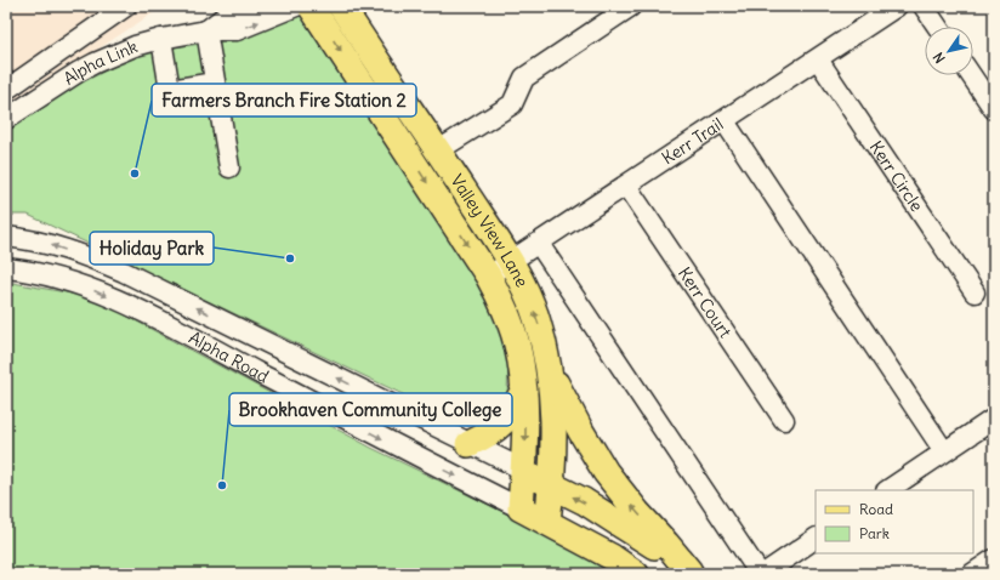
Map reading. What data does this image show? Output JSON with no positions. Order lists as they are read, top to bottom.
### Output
{
  "streets": {
    "main road": ["Valley View Lane"],
    "street": [
      "Alpha Link",
      "Kerr Trail",
      "Kerr Circle",
      "Kerr Court",
      "Alpha Road"
    ]
  },
  "crossings": [
    ["Kerr Trail", "Kerr Circle"],
    ["Kerr Trail", "Valley View Lane"],
    ["Kerr Trail", "Kerr Court"],
    ["Valley View Lane", "Alpha Road"]
  ],
  "places": ["Farmers Branch Fire Station 2", "Holiday Park", "Brookhaven Community College"],
  "legend": ["Road", "Park"],
  "north": "bottom left"
}
